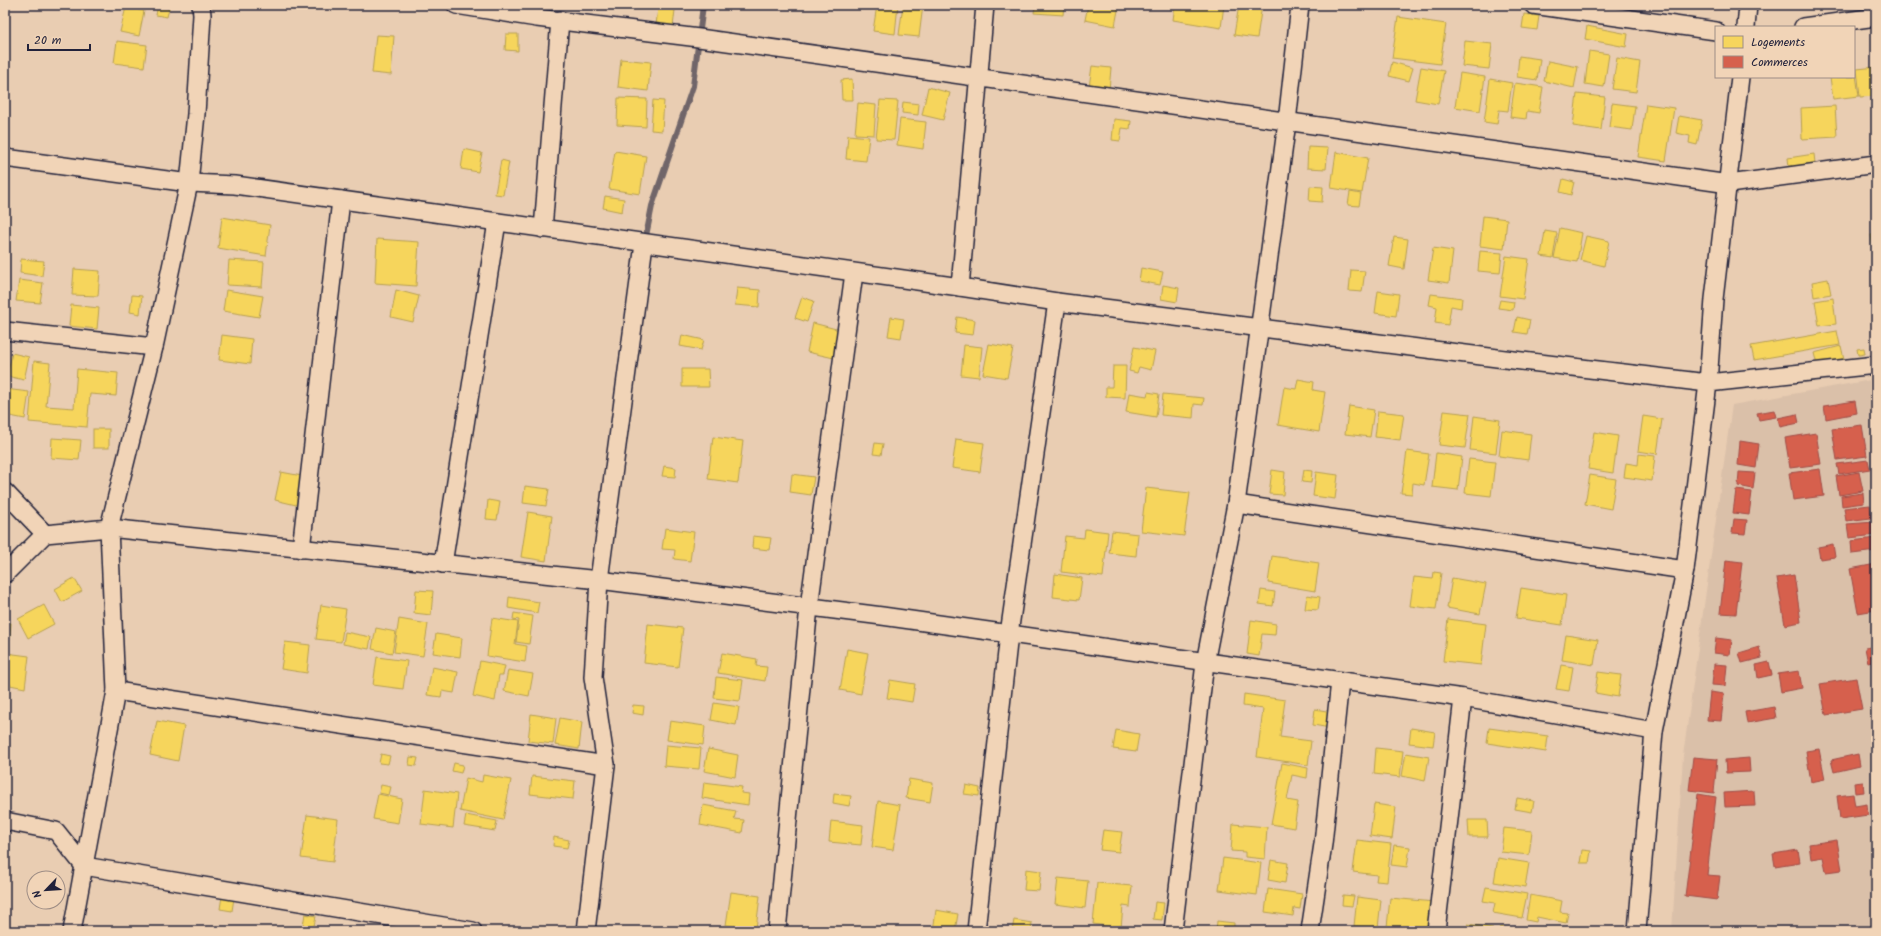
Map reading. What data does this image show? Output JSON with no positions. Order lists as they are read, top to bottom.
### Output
{
  "legend": ["Logements", "Commerces"],
  "scale_bar": "20 m",
  "north": "bottom left"
}
